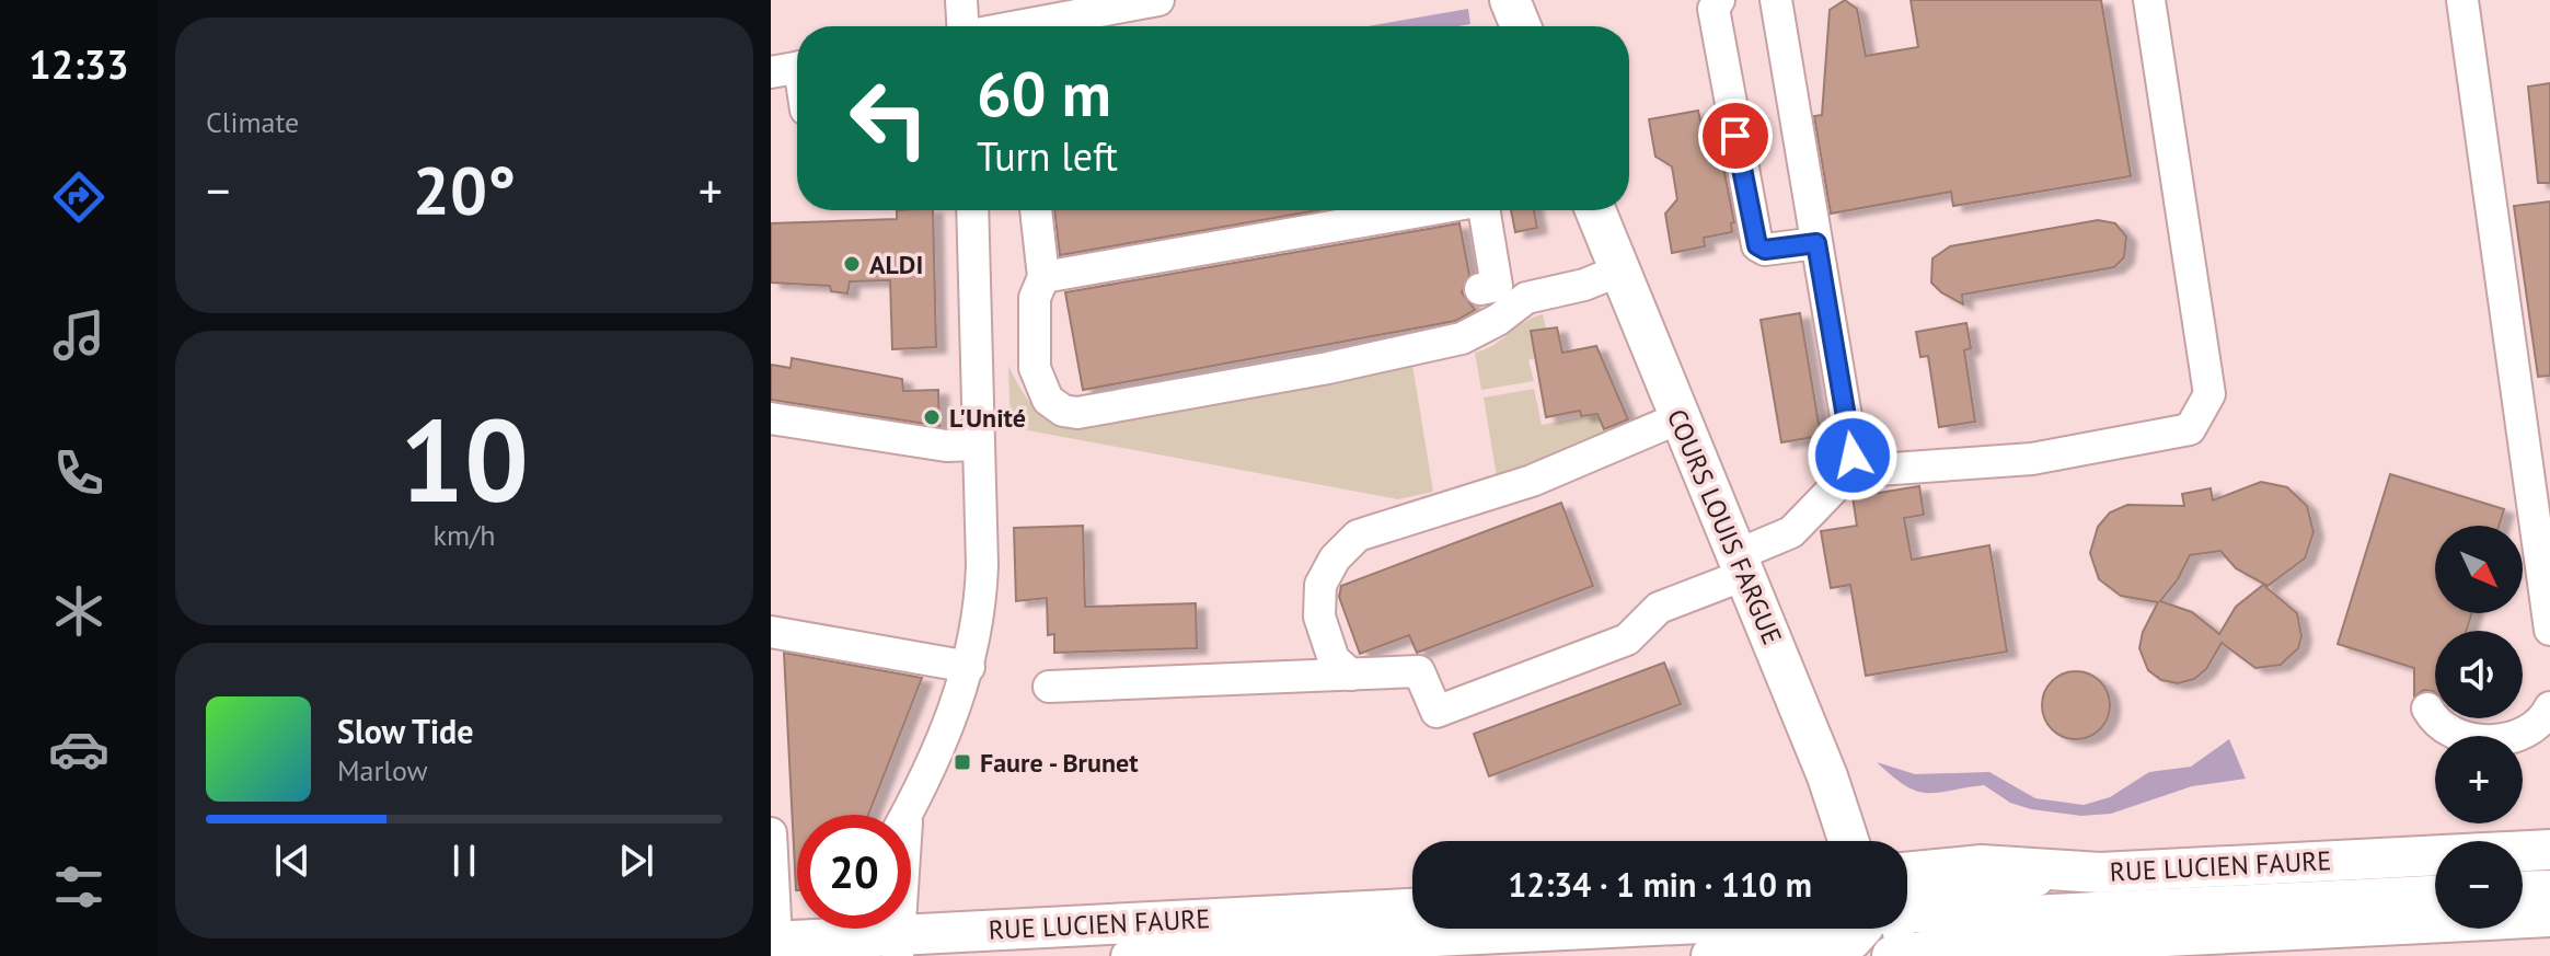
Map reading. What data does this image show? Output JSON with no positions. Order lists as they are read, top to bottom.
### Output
{
  "streets": {
    "main road": ["COURS LOUIS FARGUE", "RUE LUCIEN FAURE"]
  },
  "places": {
    "other": ["ALDI", "L'Unité"],
    "transit": ["Faure - Brunet"]
  },
  "north": "bottom right",
  "page": {
    "tabs": "12:33",
    "tile": [
      "Climate",
      ["10", "km/h"]
    ],
    "turn": ["60 m", "Turn left"],
    "heat": ["−", "20°", "+"],
    "map_buttons": ["+", "−"],
    "song": ["Slow Tide", "Marlow"],
    "limit": "20",
    "trip": "12:34 · 1 min · 110 m"
  }
}
